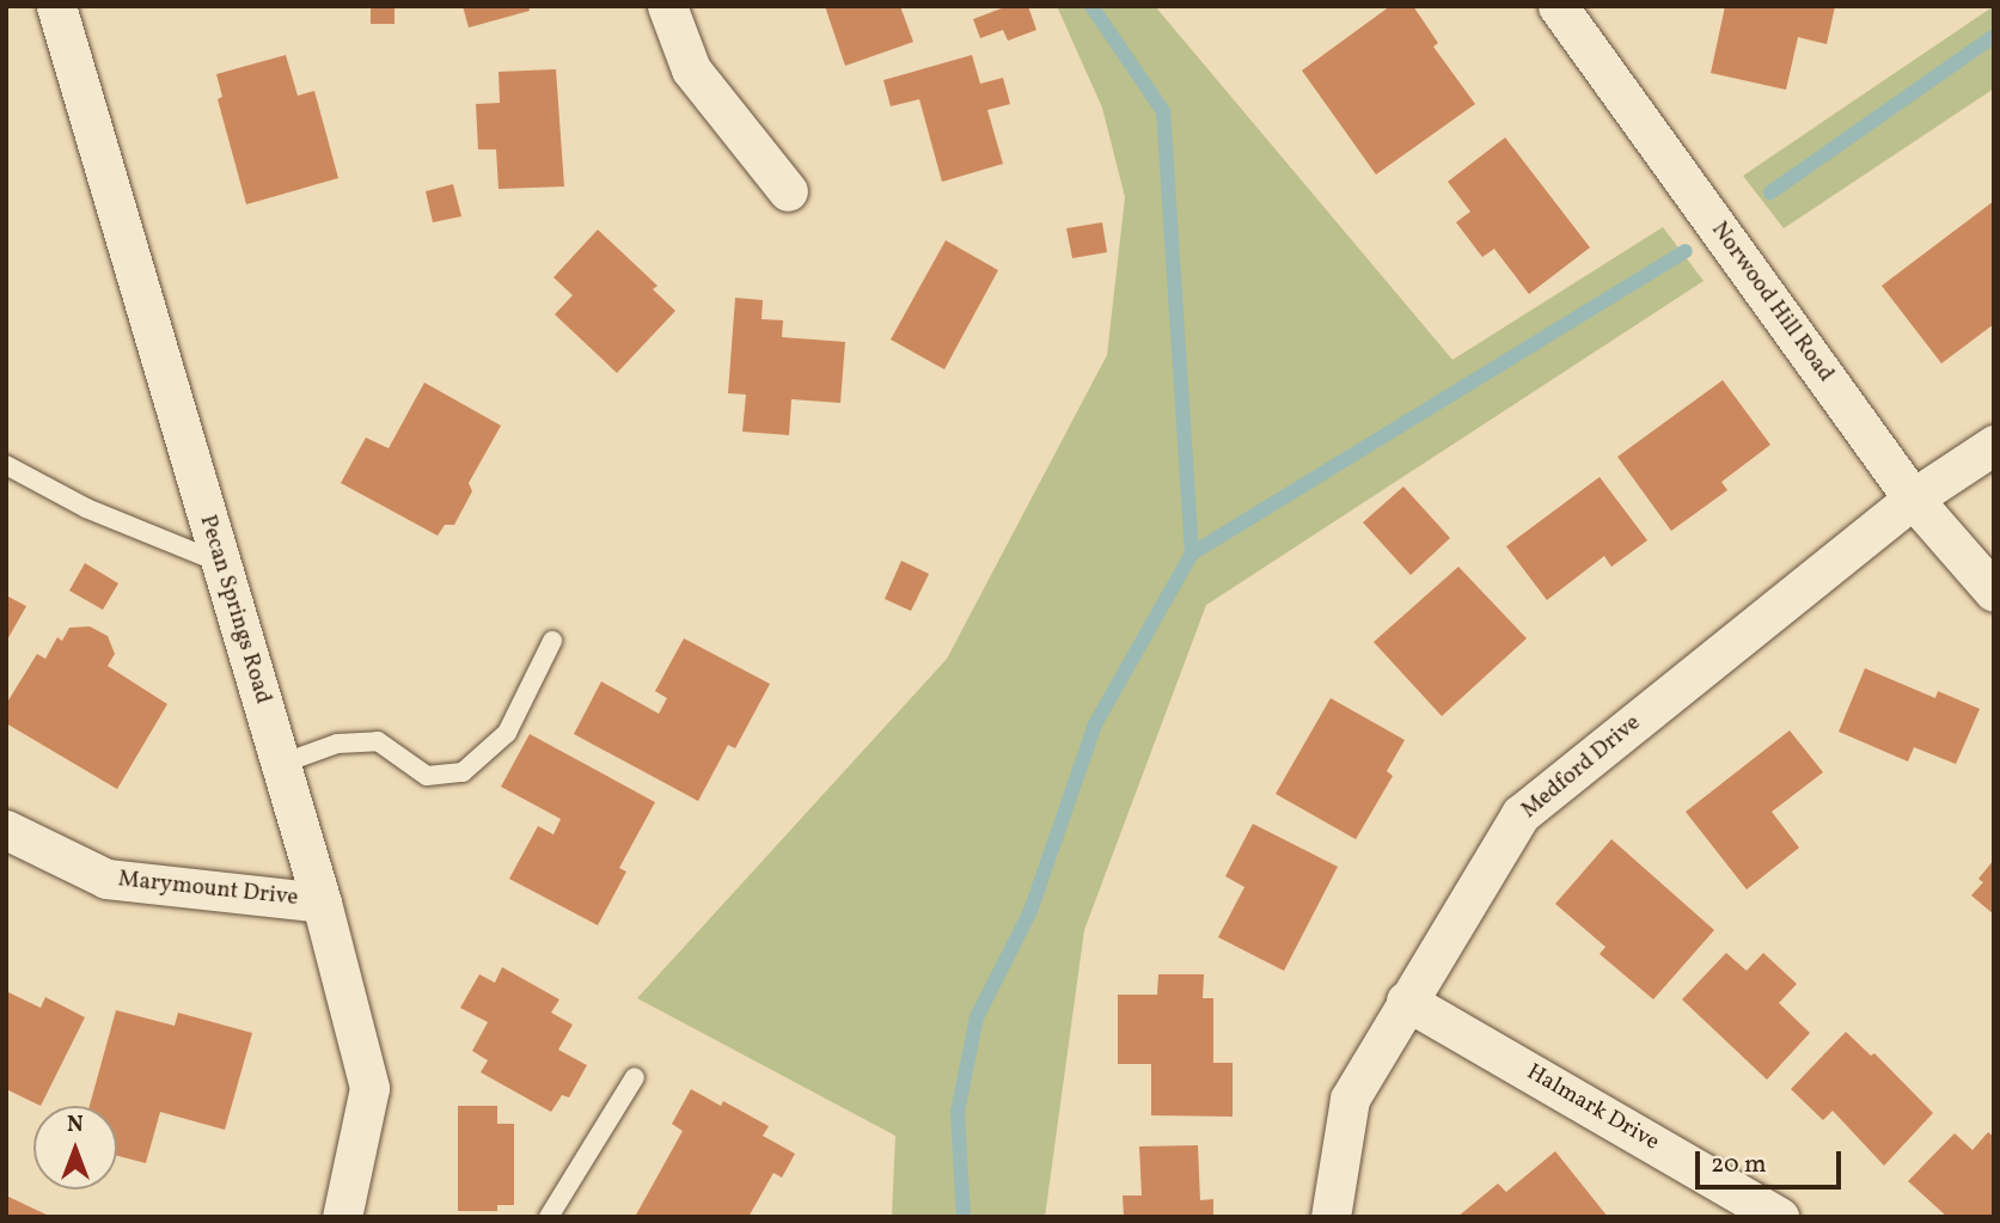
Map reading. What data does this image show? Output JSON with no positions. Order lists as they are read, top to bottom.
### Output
{
  "streets": {
    "street": [
      "Norwood Hill Road",
      "Pecan Springs Road",
      "Medford Drive",
      "Marymount Drive",
      "Halmark Drive"
    ]
  },
  "crossings": [
    ["Norwood Hill Road", "Medford Drive"],
    ["Pecan Springs Road", "Marymount Drive"],
    ["Medford Drive", "Halmark Drive"]
  ],
  "scale_bar": "20 m",
  "north": "top"
}
